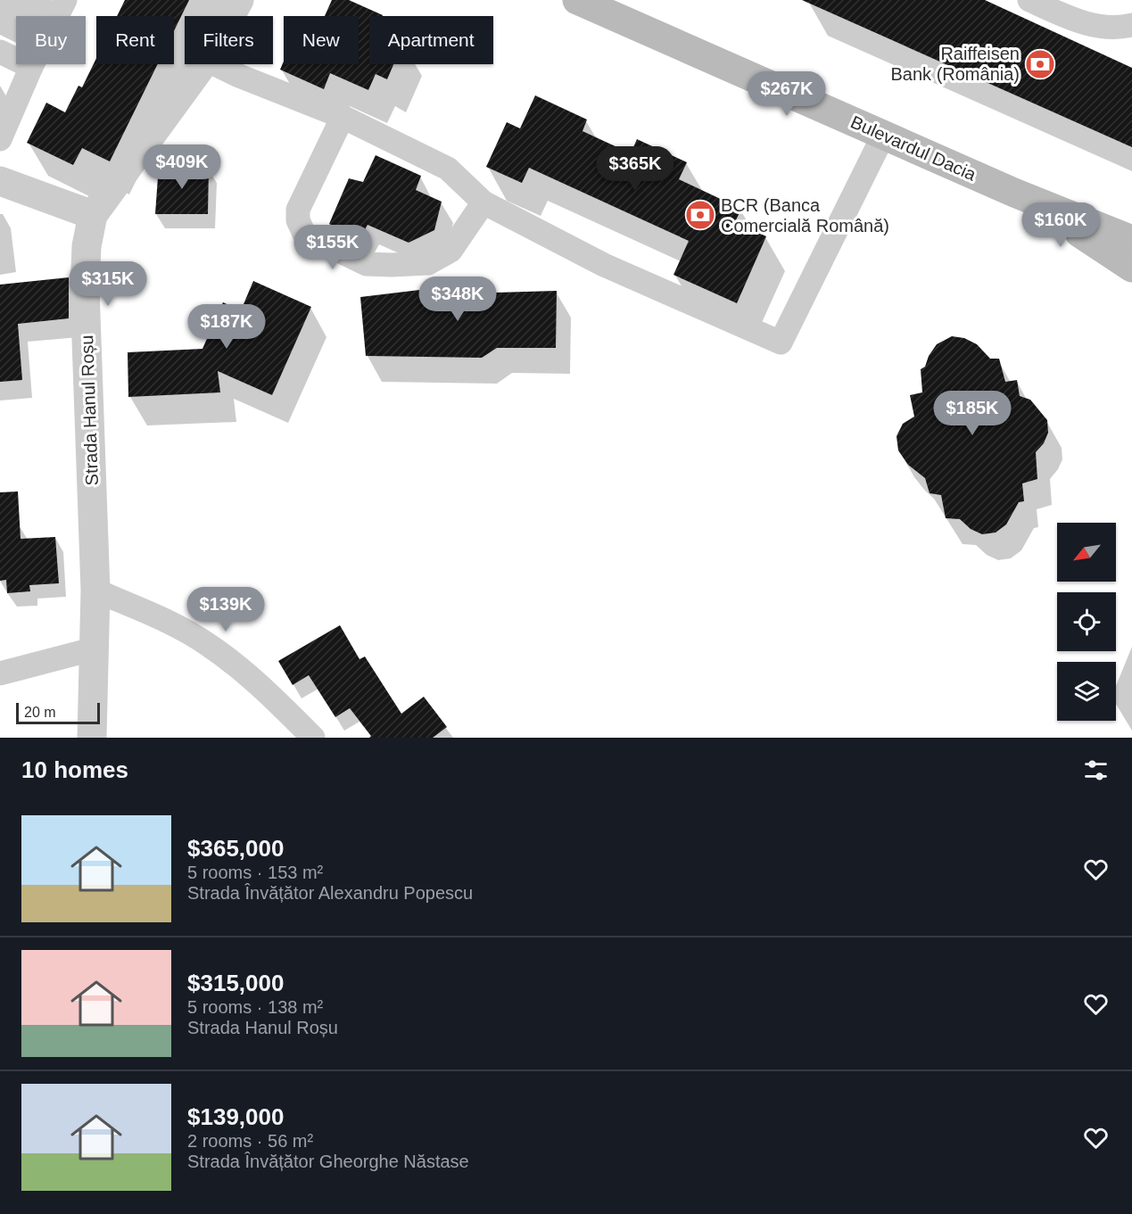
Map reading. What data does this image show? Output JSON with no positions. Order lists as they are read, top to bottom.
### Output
{
  "streets": {
    "main road": ["Bulevardul Dacia"],
    "street": ["Strada Hanul Roșu"]
  },
  "places": {
    "bank": ["Raiffeisen Bank (România)", "BCR (Banca Comercială Română)"]
  },
  "scale_bar": "20 m",
  "north": "bottom left",
  "page": {
    "chip": [
      "Buy",
      "Rent",
      "Filters",
      "New",
      "Apartment"
    ],
    "price": [
      "$267K",
      "$409K",
      "$365K",
      "$160K",
      "$155K",
      "$315K",
      "$348K",
      "$187K",
      "$185K",
      "$139K"
    ],
    "scale": "20 m",
    "heading": "10 homes",
    "list": [
      {
        "name": "$365,000",
        "note": "5 rooms · 153 m² · Strada Învățător Alexandru Popescu"
      },
      {
        "name": "$315,000",
        "note": "5 rooms · 138 m² · Strada Hanul Roșu"
      },
      {
        "name": "$139,000",
        "note": "2 rooms · 56 m² · Strada Învățător Gheorghe Năstase"
      }
    ]
  }
}
